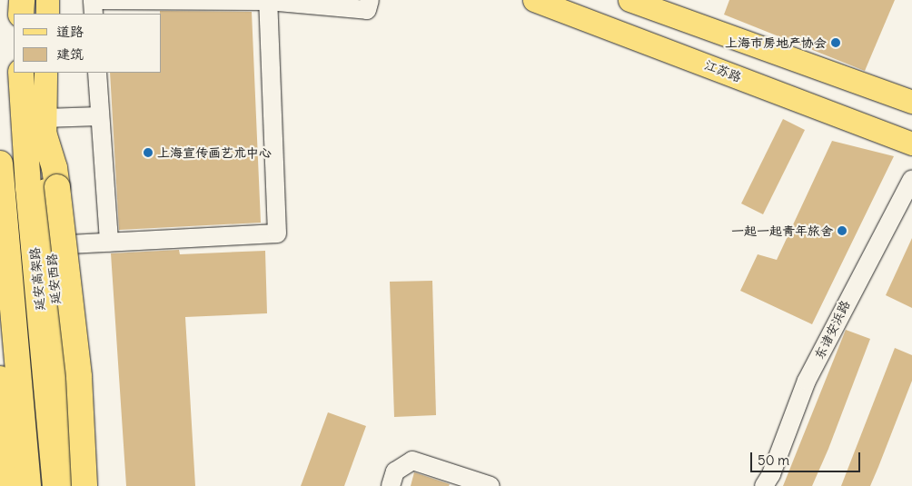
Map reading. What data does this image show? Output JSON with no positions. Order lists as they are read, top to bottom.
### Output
{
  "streets": {
    "highway": ["延安高架路"],
    "main road": ["江苏路", "延安西路"],
    "street": ["东诸安浜路"]
  },
  "places": ["上海市房地产协会", "上海宣传画艺术中心", "一起一起青年旅舍"],
  "legend": ["道路", "建筑"],
  "scale_bar": "50 m"
}
